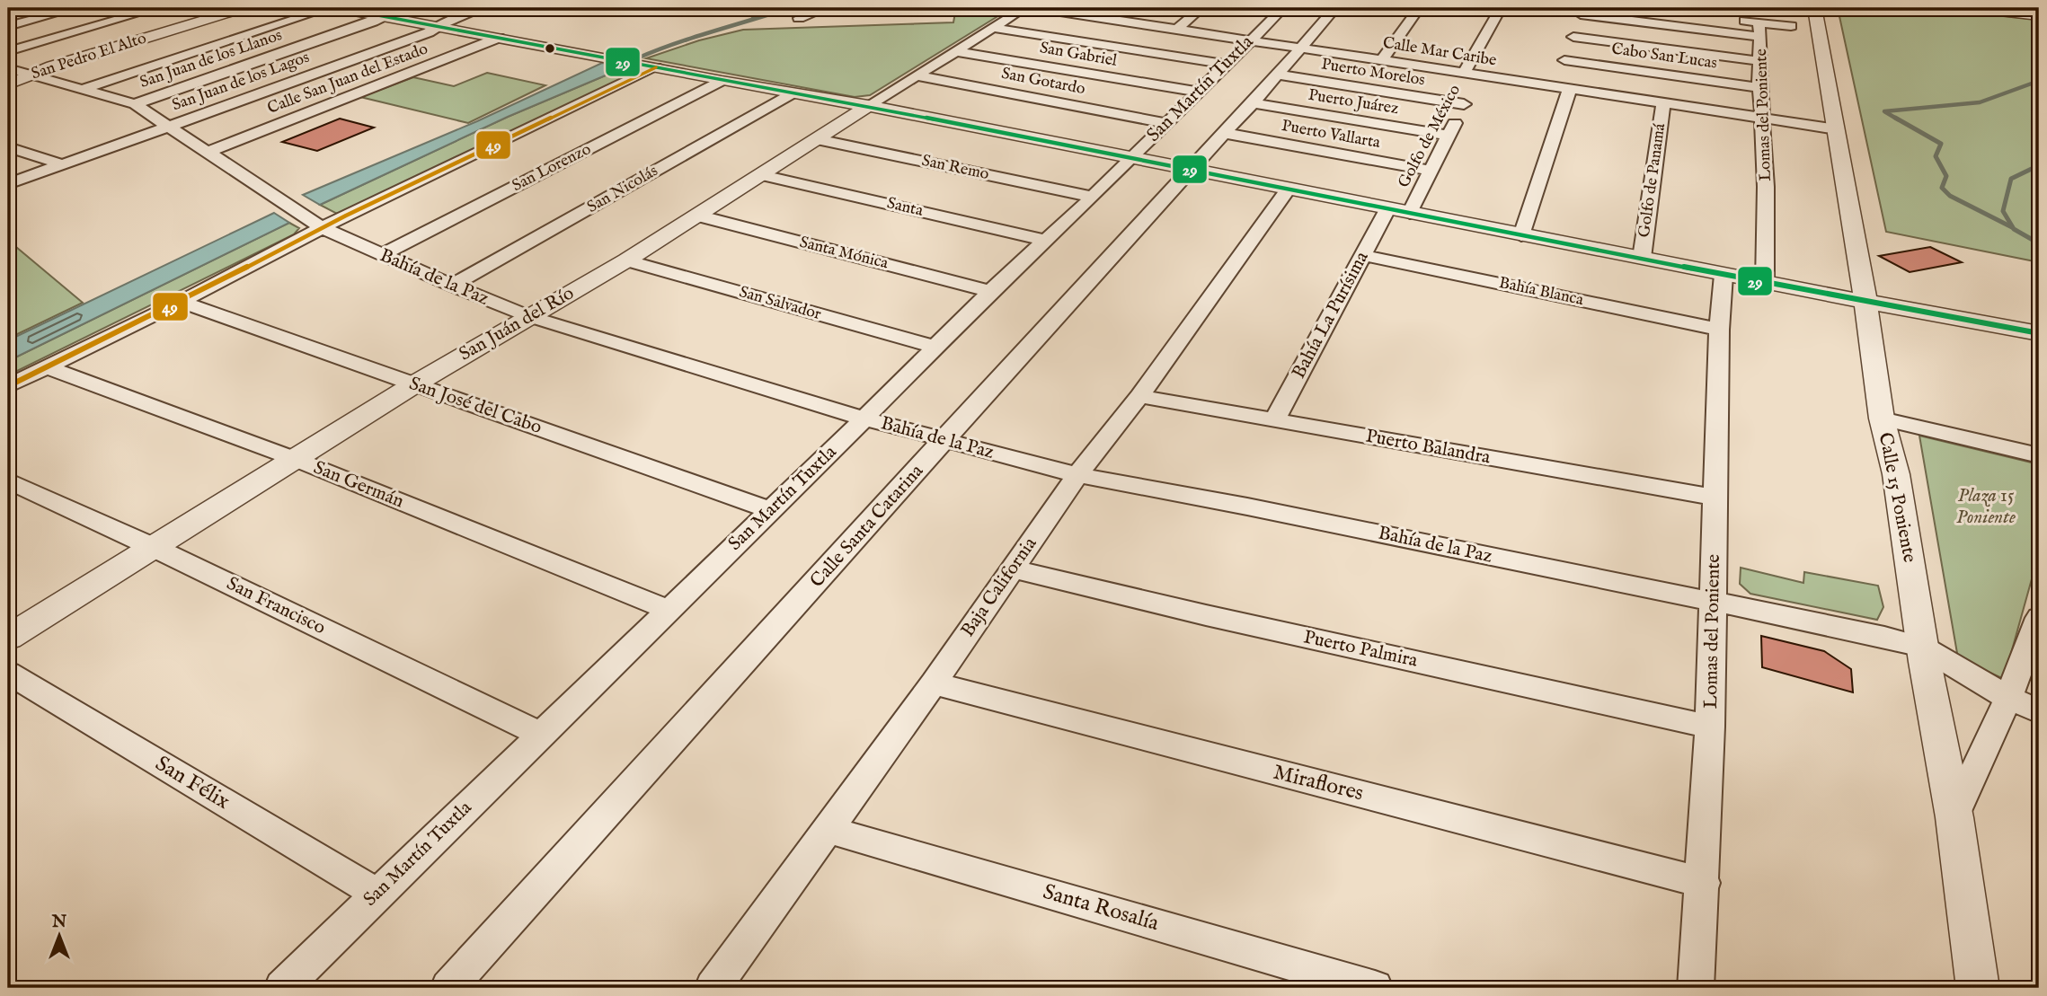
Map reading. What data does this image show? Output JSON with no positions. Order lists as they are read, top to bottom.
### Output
{
  "streets": {
    "street": [
      "Calle Mar Caribe",
      "San Gabriel",
      "San Pedro El Alto",
      "Cabo San Lucas",
      "San Juan de los Llanos",
      "Puerto Morelos",
      "Calle San Juan del Estado",
      "San Juan de los Lagos",
      "San Gotardo",
      "San Martín Tuxtla",
      "Puerto Juárez",
      "Lomas del Poniente",
      "Puerto Vallarta",
      "Golfo de México",
      "San Lorenzo",
      "San Remo",
      "Golfo de Panamá",
      "San Nicolás",
      "Santa",
      "Santa Mónica",
      "Bahía de la Paz",
      "Bahía Blanca",
      "San Salvador",
      "Bahía La Purísima",
      "San Juán del Río",
      "San José del Cabo",
      "Puerto Balandra",
      "San Germán",
      "Calle 15 Poniente",
      "Calle Santa Catarina",
      "Baja California",
      "San Francisco",
      "Puerto Palmira",
      "San Félix",
      "Miraflores",
      "Santa Rosalía"
    ]
  },
  "crossings": [
    ["Calle Mar Caribe", "Cabo San Lucas"],
    ["Calle Mar Caribe", "Puerto Morelos"],
    ["Calle Mar Caribe", "San Martín Tuxtla"],
    ["Calle Mar Caribe", "Lomas del Poniente"],
    ["Calle Mar Caribe", "Golfo de México"],
    ["Calle Mar Caribe", "Golfo de Panamá"],
    ["Calle Mar Caribe", "Calle 15 Poniente"],
    ["Calle Mar Caribe", "Calle Santa Catarina"],
    ["San Gabriel", "San Martín Tuxtla"],
    ["San Gabriel", "San Juán del Río"],
    ["San Pedro El Alto", "Bahía de la Paz"],
    ["Cabo San Lucas", "Lomas del Poniente"],
    ["San Juan de los Llanos", "Bahía de la Paz"],
    ["Puerto Morelos", "Golfo de México"],
    ["Puerto Morelos", "Calle Santa Catarina"],
    ["Calle San Juan del Estado", "Bahía de la Paz"],
    ["San Juan de los Lagos", "Bahía de la Paz"],
    ["San Gotardo", "San Martín Tuxtla"],
    ["San Gotardo", "San Juán del Río"],
    ["San Martín Tuxtla", "San Remo"],
    ["San Martín Tuxtla", "Santa"],
    ["San Martín Tuxtla", "Santa Mónica"],
    ["San Martín Tuxtla", "Bahía de la Paz"],
    ["San Martín Tuxtla", "San Salvador"],
    ["San Martín Tuxtla", "San José del Cabo"],
    ["San Martín Tuxtla", "San Germán"],
    ["San Martín Tuxtla", "San Francisco"],
    ["San Martín Tuxtla", "San Félix"],
    ["Puerto Juárez", "Golfo de México"],
    ["Puerto Juárez", "Calle Santa Catarina"],
    ["Lomas del Poniente", "Bahía de la Paz"],
    ["Lomas del Poniente", "Bahía Blanca"],
    ["Lomas del Poniente", "Puerto Balandra"],
    ["Lomas del Poniente", "Puerto Palmira"],
    ["Lomas del Poniente", "Miraflores"],
    ["Puerto Vallarta", "Golfo de México"],
    ["Puerto Vallarta", "Calle Santa Catarina"],
    ["San Lorenzo", "Bahía de la Paz"],
    ["San Remo", "San Juán del Río"],
    ["San Nicolás", "Bahía de la Paz"],
    ["Santa", "San Juán del Río"],
    ["Santa Mónica", "San Juán del Río"],
    ["Bahía de la Paz", "San Juán del Río"],
    ["Bahía de la Paz", "Calle 15 Poniente"],
    ["Bahía de la Paz", "Calle Santa Catarina"],
    ["Bahía de la Paz", "Baja California"],
    ["Bahía Blanca", "Bahía La Purísima"],
    ["San Salvador", "San Juán del Río"],
    ["Bahía La Purísima", "Puerto Balandra"],
    ["San Juán del Río", "San José del Cabo"],
    ["San Juán del Río", "San Germán"],
    ["San Juán del Río", "San Francisco"],
    ["Puerto Balandra", "Baja California"],
    ["Baja California", "Puerto Palmira"],
    ["Baja California", "Miraflores"],
    ["Baja California", "Santa Rosalía"]
  ],
  "parks": ["Plaza 15 Poniente"],
  "lines": ["transit line 29", "transit line 49"],
  "north": "top"
}
